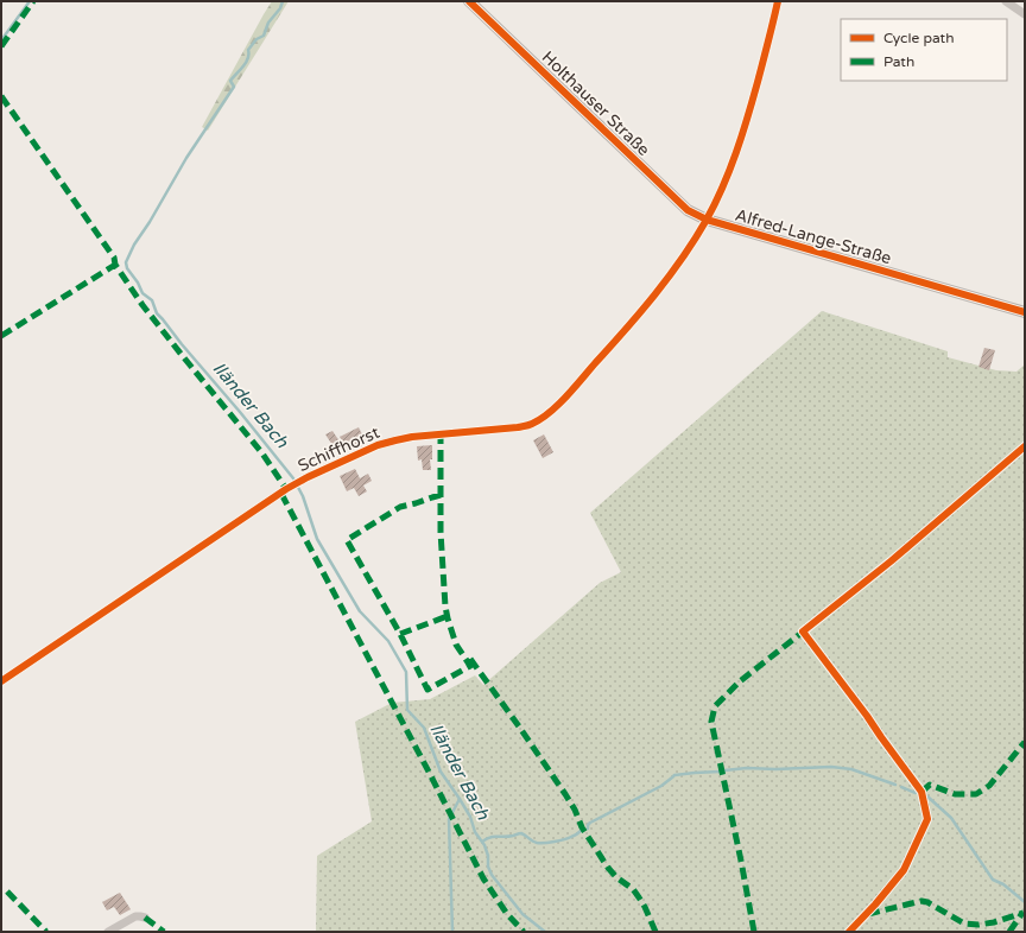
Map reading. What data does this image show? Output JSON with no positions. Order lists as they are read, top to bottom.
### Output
{
  "streets": {
    "street": ["Holthauser Straße", "Alfred-Lange-Straße", "Schiffhorst"]
  },
  "crossings": [
    ["Holthauser Straße", "Alfred-Lange-Straße"],
    ["Holthauser Straße", "Schiffhorst"],
    ["Alfred-Lange-Straße", "Schiffhorst"]
  ],
  "water": ["Iländer Bach"],
  "legend": ["Cycle path", "Path"]
}
